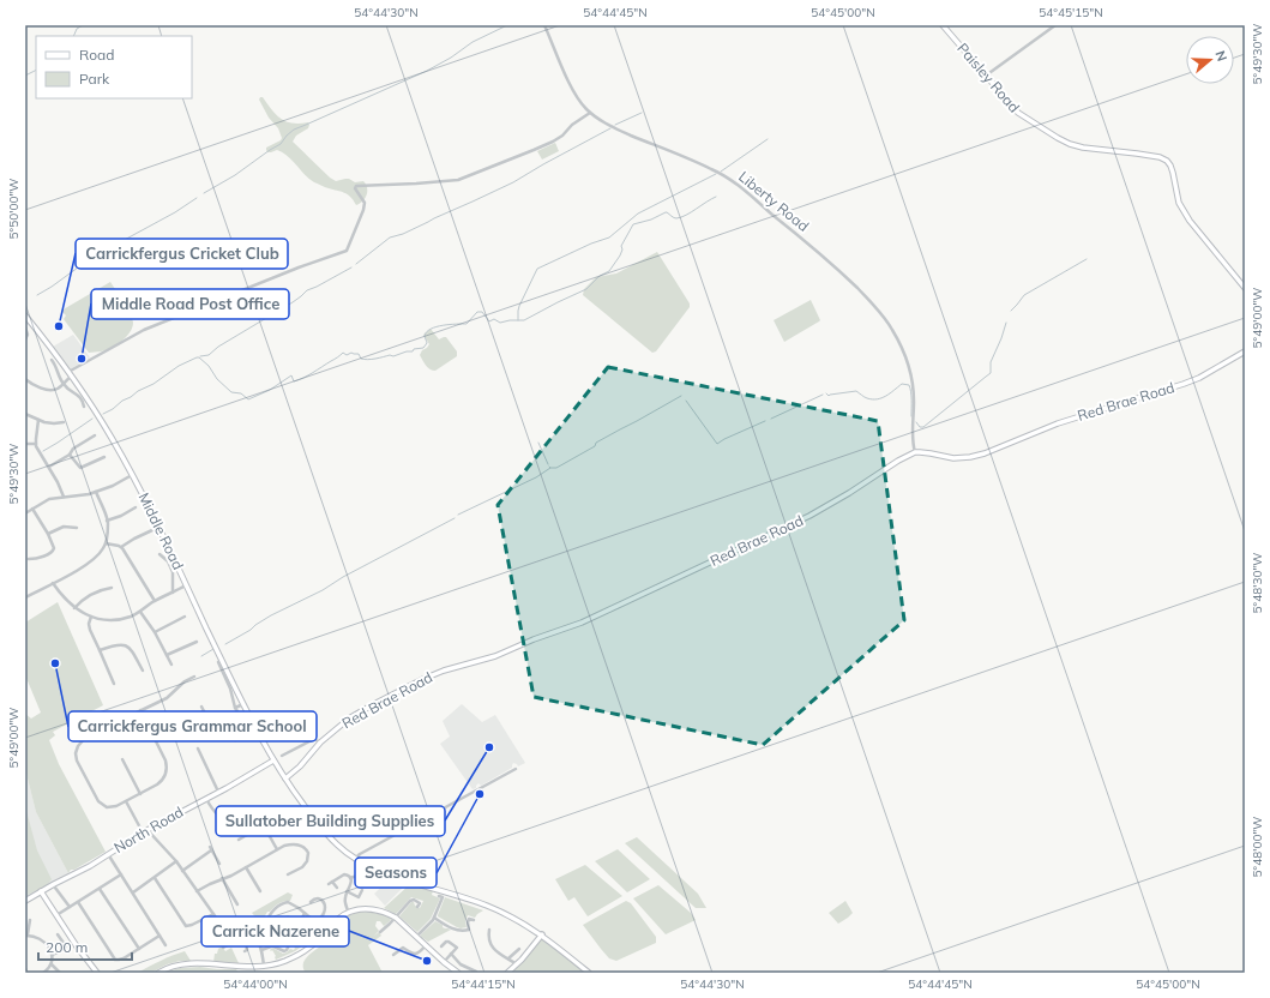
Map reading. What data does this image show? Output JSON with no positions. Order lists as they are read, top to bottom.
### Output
{
  "streets": {
    "street": [
      "Paisley Road",
      "Liberty Road",
      "Red Brae Road",
      "Middle Road",
      "North Road"
    ]
  },
  "crossings": [
    ["Liberty Road", "Red Brae Road"],
    ["Red Brae Road", "Middle Road"],
    ["Middle Road", "North Road"]
  ],
  "places": [
    "Carrickfergus Cricket Club",
    "Middle Road Post Office",
    "Carrickfergus Grammar School",
    "Sullatober Building Supplies",
    "Seasons",
    "Carrick Nazerene"
  ],
  "legend": ["Road", "Park"],
  "scale_bar": "200 m",
  "north": "right",
  "coordinates": [
    "54°44'30\"N",
    "54°44'45\"N",
    "54°45'00\"N",
    "54°45'15\"N",
    "5°49'30\"W",
    "5°50'00\"W",
    "5°49'00\"W",
    "5°48'30\"W",
    "5°48'00\"W",
    "54°44'00\"N",
    "54°44'15\"N"
  ]
}
